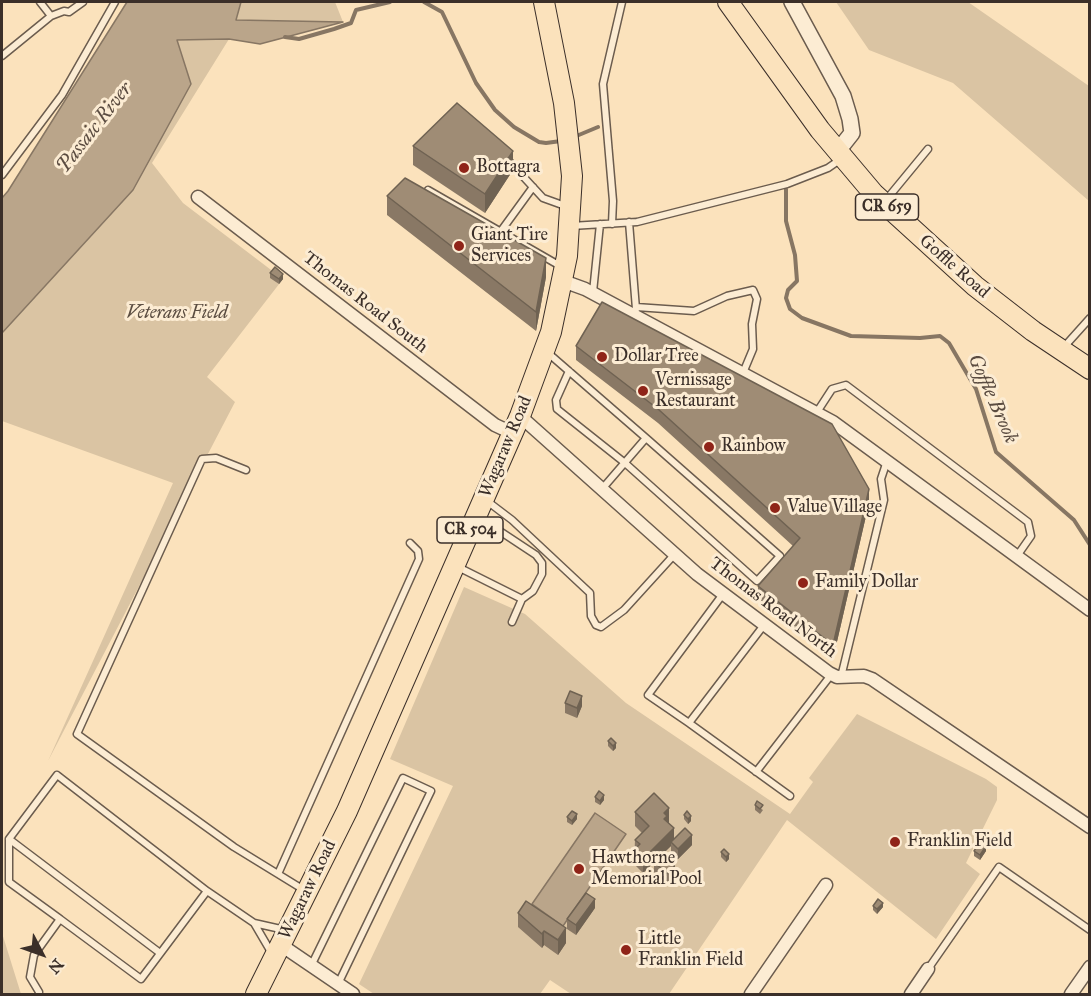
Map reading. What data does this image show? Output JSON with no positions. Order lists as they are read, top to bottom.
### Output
{
  "streets": {
    "main road": [
      "CR 659",
      "Goffle Road",
      "Wagaraw Road",
      "CR 504"
    ],
    "street": ["Thomas Road South", "Thomas Road North"]
  },
  "crossings": [
    ["Thomas Road South", "Wagaraw Road"],
    ["Thomas Road South", "Thomas Road North"],
    ["Wagaraw Road", "Thomas Road North"]
  ],
  "water": ["Passaic River", "Goffle Brook"],
  "parks": ["Veterans Field"],
  "places": [
    "Bottagra",
    "Giant Tire Services",
    "Dollar Tree",
    "Vernissage Restaurant",
    "Rainbow",
    "Value Village",
    "Family Dollar",
    "Franklin Field",
    "Hawthorne Memorial Pool",
    "Little Franklin Field"
  ],
  "north": "bottom right"
}
